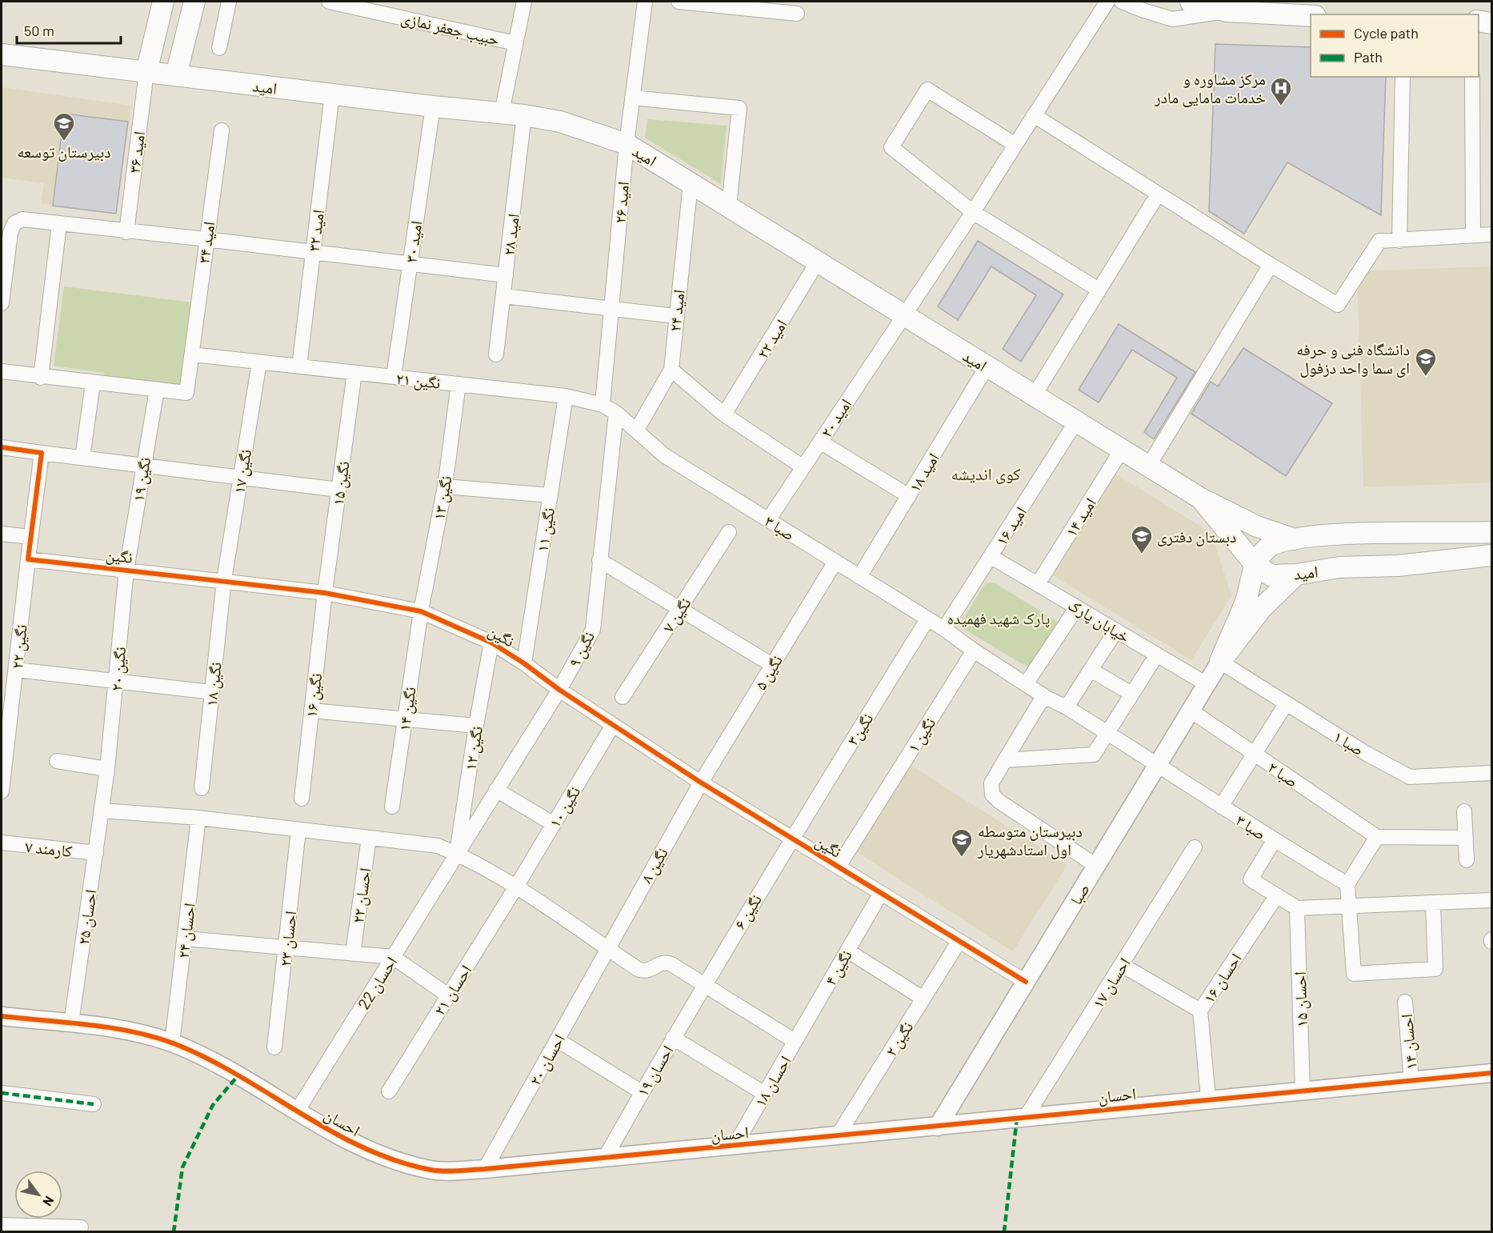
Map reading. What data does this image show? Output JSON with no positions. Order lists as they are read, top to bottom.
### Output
{
  "streets": {
    "main road": ["امید"],
    "street": [
      "حبیب جعفر نمازی",
      "امید ۳۶",
      "امید ۲۶",
      "امید ۳۲",
      "امید ۲۸",
      "امید ۳۰",
      "امید ۳۴",
      "امید ۲۴",
      "امید ۲۲",
      "نگین ۲۱",
      "امید ۲۰",
      "نگین ۱۷",
      "امید ۱۸",
      "نگین ۱۹",
      "نگین ۱۵",
      "نگین ۱۳",
      "امید ۱۴",
      "امید ۱۶",
      "صبا ۳",
      "نگین ۱۱",
      "نگین",
      "نگین ۷",
      "خیابان پارک",
      "نگین ۲۲",
      "نگین ۹",
      "نگین ۲۰",
      "نگین ۵",
      "نگین ۱۸",
      "نگین ۱۶",
      "نگین ۱۴",
      "نگین۳",
      "نگین ۱",
      "صبا ۱",
      "نگین ۱۲",
      "صبا ۲",
      "نگین ۱۰",
      "کارمند ۷",
      "نگین ۸",
      "صبا",
      "احسان ۲۲",
      "نگین ۶",
      "احسان ۲۵",
      "احسان ۲۴",
      "احسان ۲۳",
      "نگین ۴",
      "احسان ۱۶",
      "احسان 22",
      "احسان ۱۷",
      "احسان ۲۱",
      "احسان ۱۵",
      "نگین ۲",
      "احسان ۱۴",
      "احسان ۲۰",
      "احسان ۱۹",
      "احسان ۱۸",
      "احسان"
    ]
  },
  "crossings": [
    ["امید", "امید ۳۶"],
    ["امید", "امید ۲۶"],
    ["امید", "امید ۳۲"],
    ["امید", "امید ۲۸"],
    ["امید", "امید ۳۰"],
    ["امید", "امید ۲۴"],
    ["امید", "امید ۲۲"],
    ["امید", "امید ۲۰"],
    ["امید", "امید ۱۸"],
    ["امید", "امید ۱۴"],
    ["امید", "امید ۱۶"],
    ["امید ۲۶", "نگین ۲۱"],
    ["امید ۳۲", "نگین ۲۱"],
    ["امید ۳۰", "نگین ۲۱"],
    ["امید ۳۴", "نگین ۲۱"],
    ["امید ۳۴", "نگین ۱۹"],
    ["امید ۲۴", "نگین ۲۱"],
    ["امید ۲۴", "صبا ۳"],
    ["نگین ۲۱", "نگین ۱۷"],
    ["نگین ۲۱", "نگین ۱۵"],
    ["نگین ۲۱", "نگین ۱۳"],
    ["نگین ۲۱", "صبا ۳"],
    ["نگین ۲۱", "نگین ۱۱"],
    ["نگین ۲۱", "نگین ۹"],
    ["امید ۲۰", "صبا ۳"],
    ["نگین ۱۷", "نگین"],
    ["نگین ۱۷", "نگین ۱۸"],
    ["امید ۱۸", "صبا ۳"],
    ["نگین ۱۹", "نگین"],
    ["نگین ۱۹", "نگین ۲۰"],
    ["نگین ۱۵", "نگین"],
    ["نگین ۱۵", "نگین ۱۶"],
    ["نگین ۱۳", "نگین"],
    ["نگین ۱۳", "نگین ۱۴"],
    ["امید ۱۴", "خیابان پارک"],
    ["امید ۱۶", "خیابان پارک"],
    ["صبا ۳", "نگین ۵"],
    ["صبا ۳", "نگین۳"],
    ["صبا ۳", "نگین ۱"],
    ["صبا ۳", "صبا"],
    ["نگین ۱۱", "نگین"],
    ["نگین", "نگین ۲۲"],
    ["نگین", "نگین ۹"],
    ["نگین", "نگین ۲۰"],
    ["نگین", "نگین ۵"],
    ["نگین", "نگین ۱۸"],
    ["نگین", "نگین ۱۶"],
    ["نگین", "نگین ۱۴"],
    ["نگین", "نگین۳"],
    ["نگین", "نگین ۱"],
    ["نگین", "نگین ۱۲"],
    ["نگین", "نگین ۱۰"],
    ["نگین", "نگین ۸"],
    ["نگین", "صبا"],
    ["نگین", "نگین ۶"],
    ["نگین", "نگین ۴"],
    ["نگین", "نگین ۲"],
    ["خیابان پارک", "صبا"],
    ["نگین ۹", "نگین ۱۲"],
    ["نگین ۹", "احسان 22"],
    ["نگین ۲۰", "احسان ۲۵"],
    ["نگین ۵", "نگین ۸"],
    ["نگین۳", "نگین ۶"],
    ["صبا ۱", "صبا"],
    ["نگین ۱۲", "احسان 22"],
    ["صبا ۲", "صبا"],
    ["نگین ۱۰", "احسان ۲۱"],
    ["کارمند ۷", "احسان ۲۵"],
    ["نگین ۸", "احسان ۲۰"],
    ["صبا", "احسان"],
    ["نگین ۶", "احسان ۱۹"],
    ["احسان ۲۵", "احسان"],
    ["احسان ۲۴", "احسان"],
    ["نگین ۴", "احسان ۱۸"],
    ["احسان ۱۶", "احسان"],
    ["احسان 22", "احسان"],
    ["احسان ۱۷", "احسان"],
    ["احسان ۱۵", "احسان"],
    ["نگین ۲", "احسان"],
    ["احسان ۱۴", "احسان"],
    ["احسان ۲۰", "احسان"],
    ["احسان ۱۹", "احسان"],
    ["احسان ۱۸", "احسان"]
  ],
  "districts": ["کوی اندیشه"],
  "parks": ["پارک شهید فهمیده"],
  "places": {
    "hospital": ["مرکز مشاوره و خدمات مامایی مادر"],
    "school or university": [
      "دبیرستان توسعه",
      "دانشگاه فنی و حرفه ای سما واحد دزفول",
      "دبستان دفتری",
      "دبیرستان متوسطه اول استادشهریار"
    ]
  },
  "legend": ["Cycle path", "Path"],
  "scale_bar": "50 m",
  "north": "bottom right"
}
